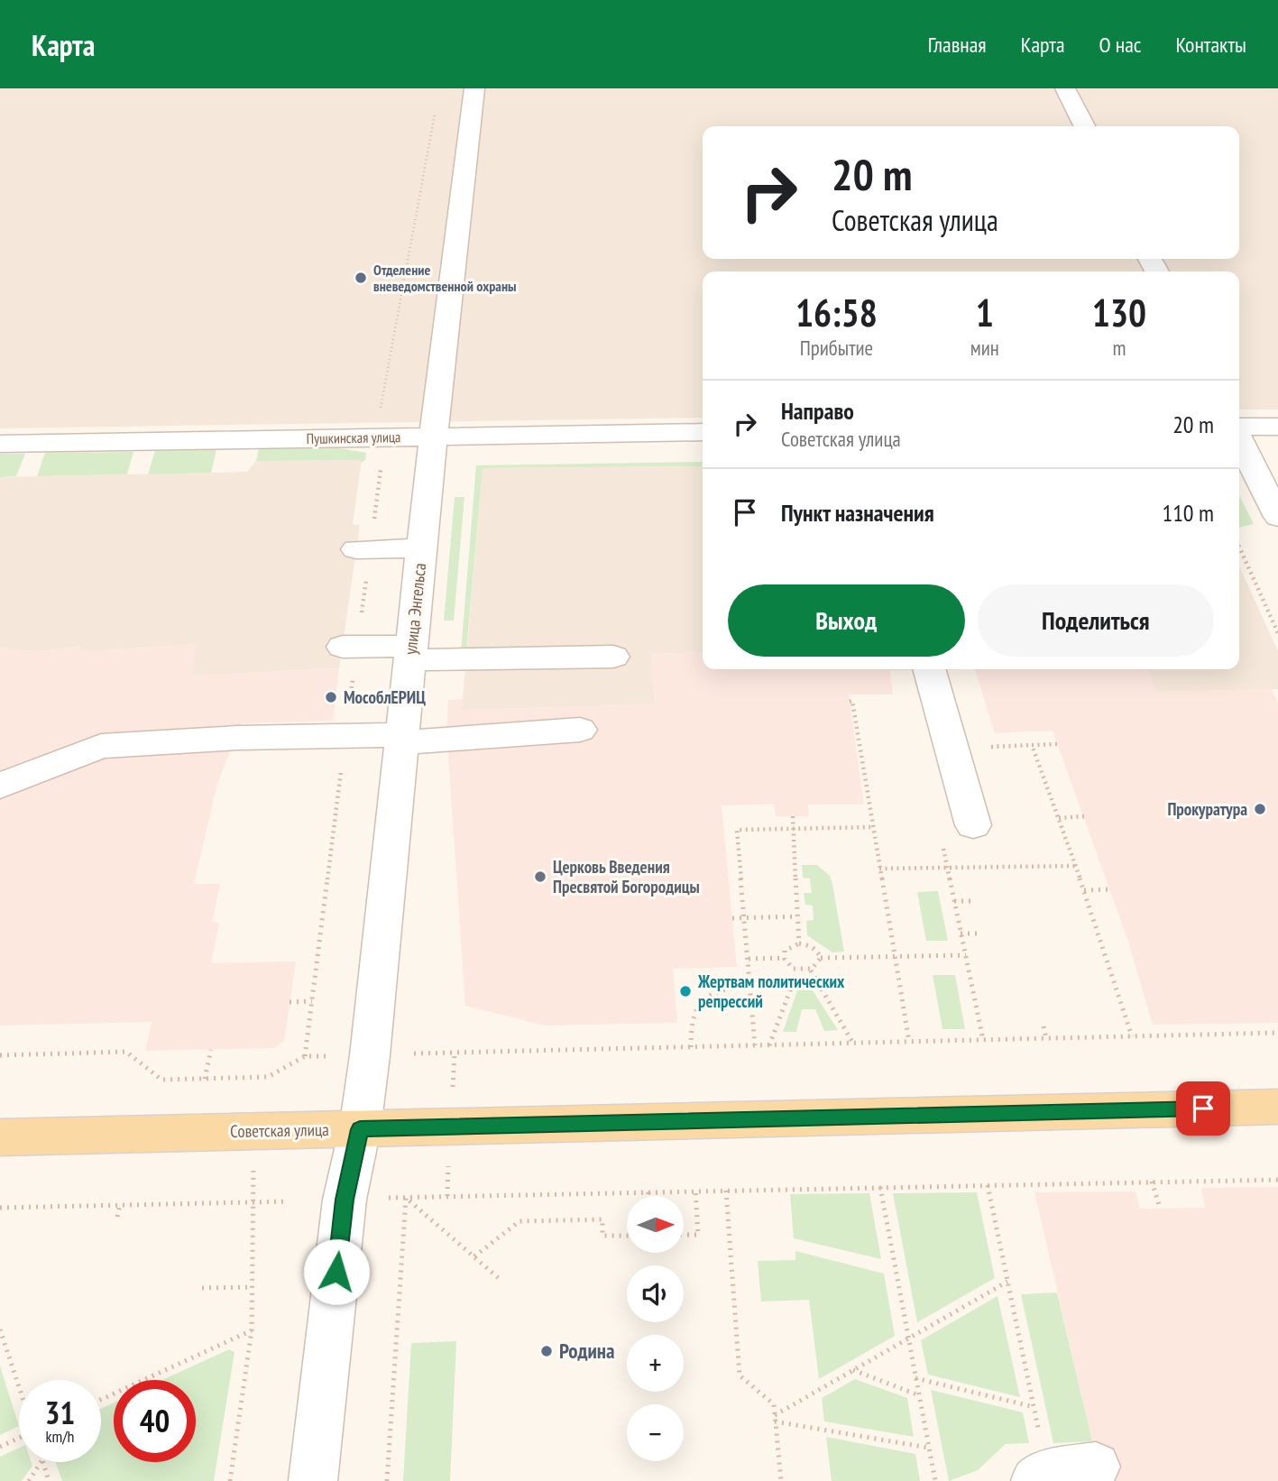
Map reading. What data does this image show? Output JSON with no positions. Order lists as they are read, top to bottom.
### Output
{
  "streets": {
    "main road": ["Советская улица"],
    "street": ["Пушкинская улица", "улица Энгельса"]
  },
  "crossings": [
    ["Пушкинская улица", "улица Энгельса"],
    ["улица Энгельса", "Советская улица"]
  ],
  "places": [
    "Отделение вневедомственной охраны",
    "МособлЕРИЦ",
    "Прокуратура",
    "Церковь Введения Пресвятой Богородицы",
    "Жертвам политических репрессий",
    "Родина"
  ],
  "north": "right",
  "page": {
    "header": "Карта",
    "nav": [
      "Главная",
      "Карта",
      "О нас",
      "Контакты"
    ],
    "turn": ["20 m", "Советская улица"],
    "eta": [
      "16:58",
      "Прибытие",
      "1",
      "мин",
      "130",
      "m"
    ],
    "list": [
      {
        "name": "Направо",
        "note": "Советская улица",
        "value": "20 m"
      },
      {
        "name": "Пункт назначения",
        "value": "110 m"
      }
    ],
    "buttons": ["Выход", "Поделиться"],
    "map_buttons": ["+", "−"],
    "speed": "31 km/h",
    "limit": "40"
  }
}
